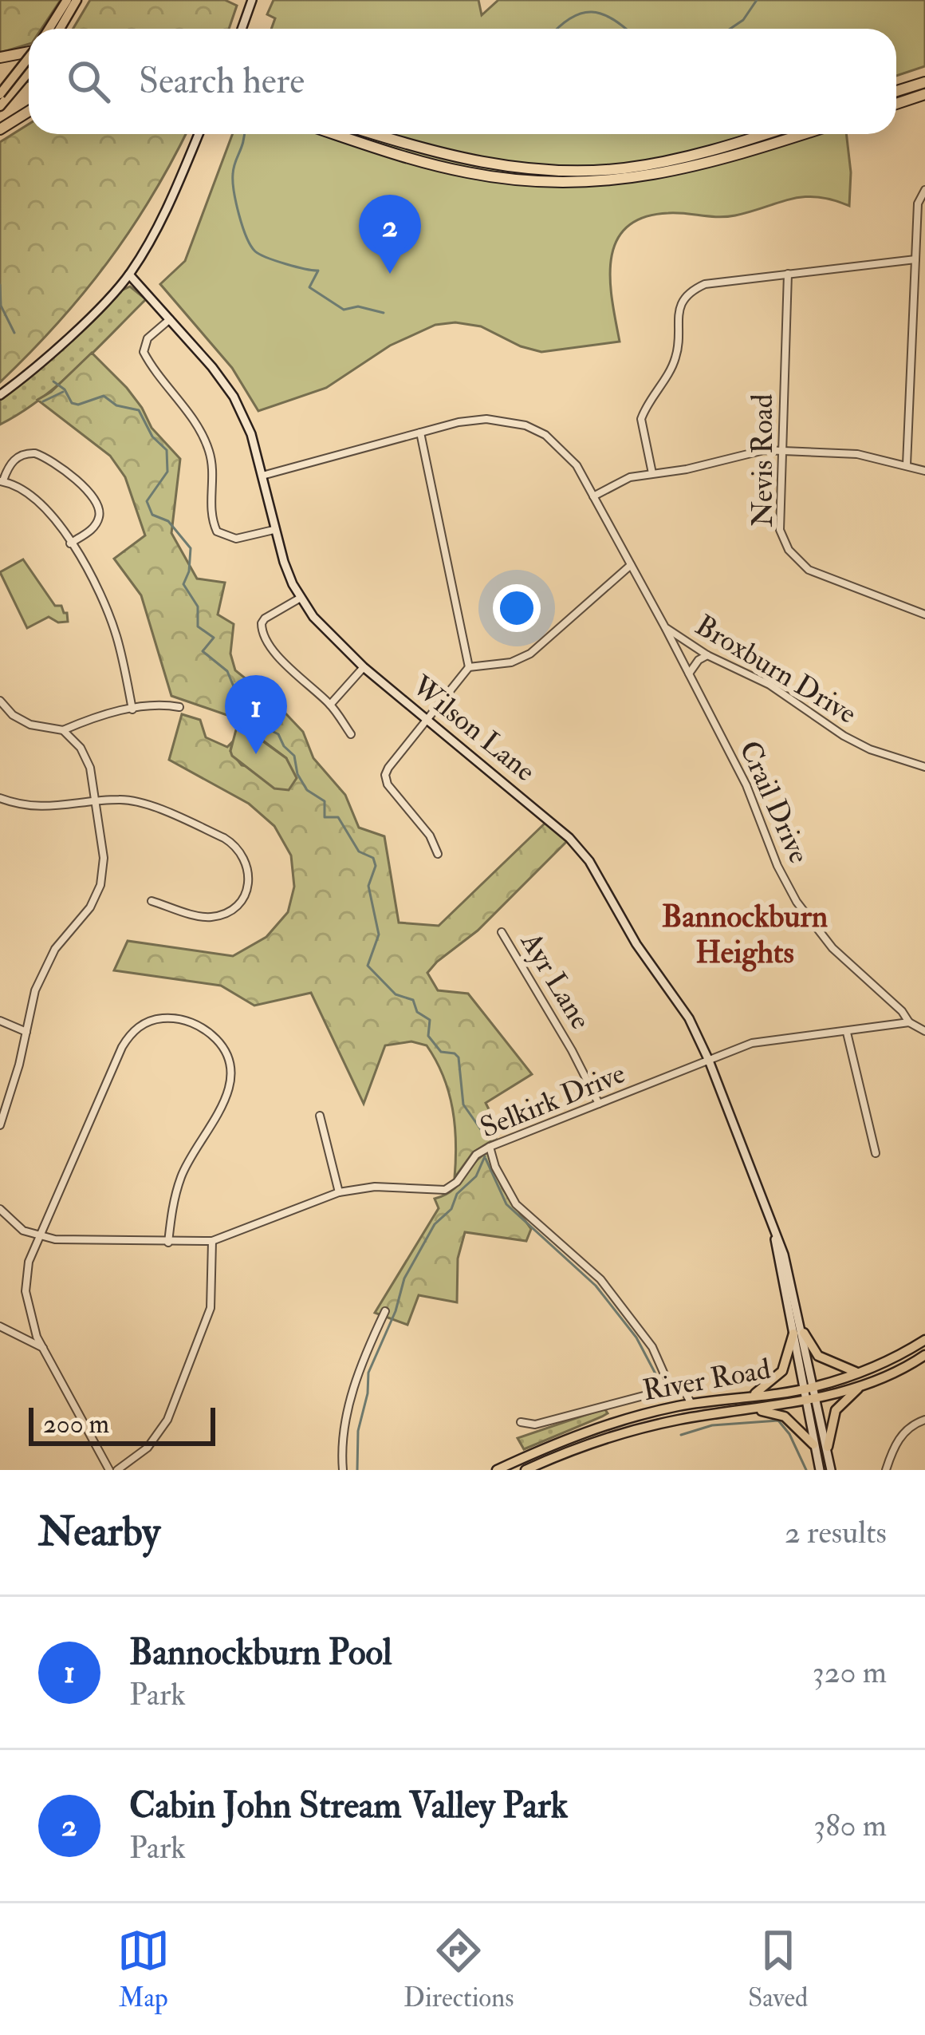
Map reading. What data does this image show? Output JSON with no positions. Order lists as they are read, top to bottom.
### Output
{
  "streets": {
    "main road": ["Wilson Lane", "River Road"],
    "street": [
      "Nevis Road",
      "Broxburn Drive",
      "Crail Drive",
      "Ayr Lane",
      "Selkirk Drive"
    ]
  },
  "crossings": [
    ["Broxburn Drive", "Wilson Lane"],
    ["Broxburn Drive", "Crail Drive"],
    ["Wilson Lane", "Selkirk Drive"],
    ["Wilson Lane", "River Road"],
    ["Crail Drive", "Selkirk Drive"],
    ["Ayr Lane", "Selkirk Drive"]
  ],
  "districts": ["Bannockburn Heights"],
  "scale_bar": "200 m",
  "page": {
    "search": "Search here",
    "pins": ["2", "1"],
    "scale": "200 m",
    "heading": ["Nearby", "2 results"],
    "list": [
      {
        "mark": "1",
        "name": "Bannockburn Pool",
        "note": "Park",
        "value": "320 m"
      },
      {
        "mark": "2",
        "name": "Cabin John Stream Valley Park",
        "note": "Park",
        "value": "380 m"
      }
    ],
    "nav": ["Map", "Directions", "Saved"]
  }
}
